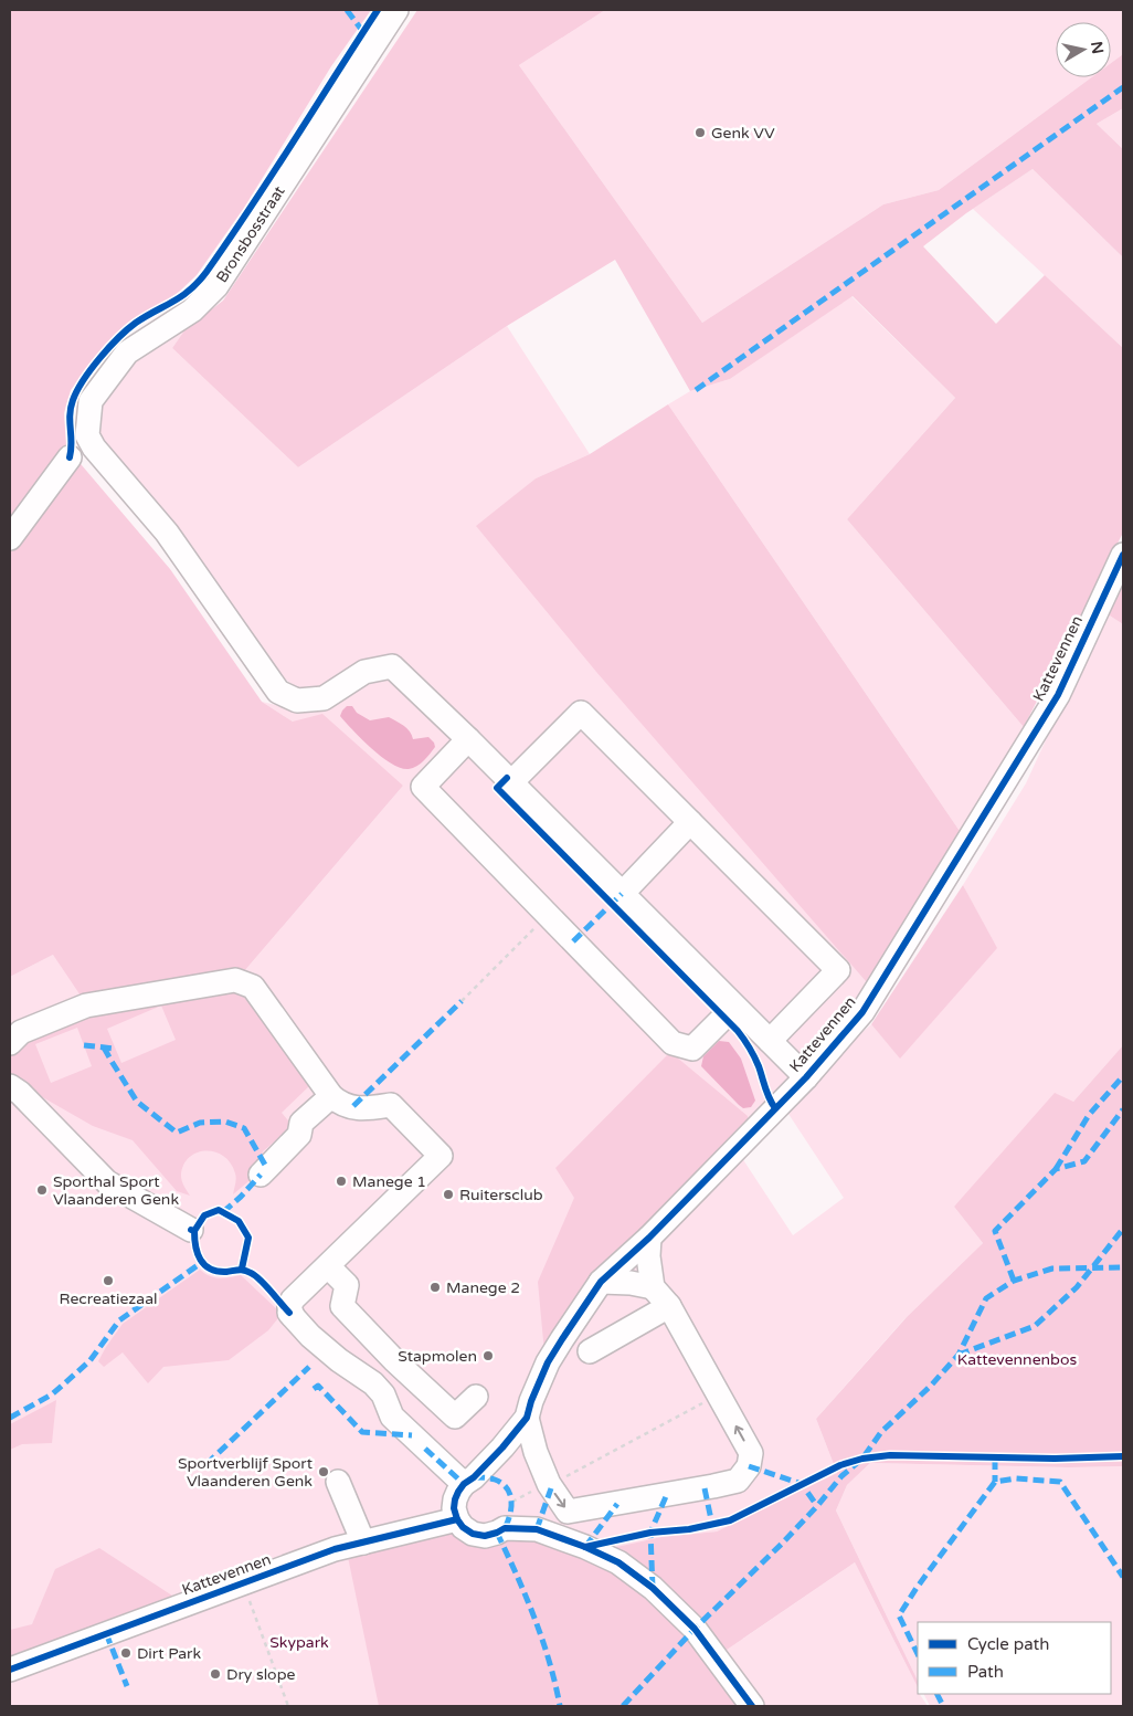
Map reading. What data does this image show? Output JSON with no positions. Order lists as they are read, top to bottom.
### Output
{
  "streets": {
    "street": ["Bronsbosstraat", "Kattevennen"]
  },
  "parks": ["Kattevennenbos", "Skypark"],
  "places": [
    "Genk VV",
    "Manege 1",
    "Sporthal Sport Vlaanderen Genk",
    "Ruitersclub",
    "Recreatiezaal",
    "Manege 2",
    "Stapmolen",
    "Sportverblijf Sport Vlaanderen Genk",
    "Dirt Park",
    "Dry slope"
  ],
  "legend": ["Cycle path", "Path"],
  "north": "right"
}
